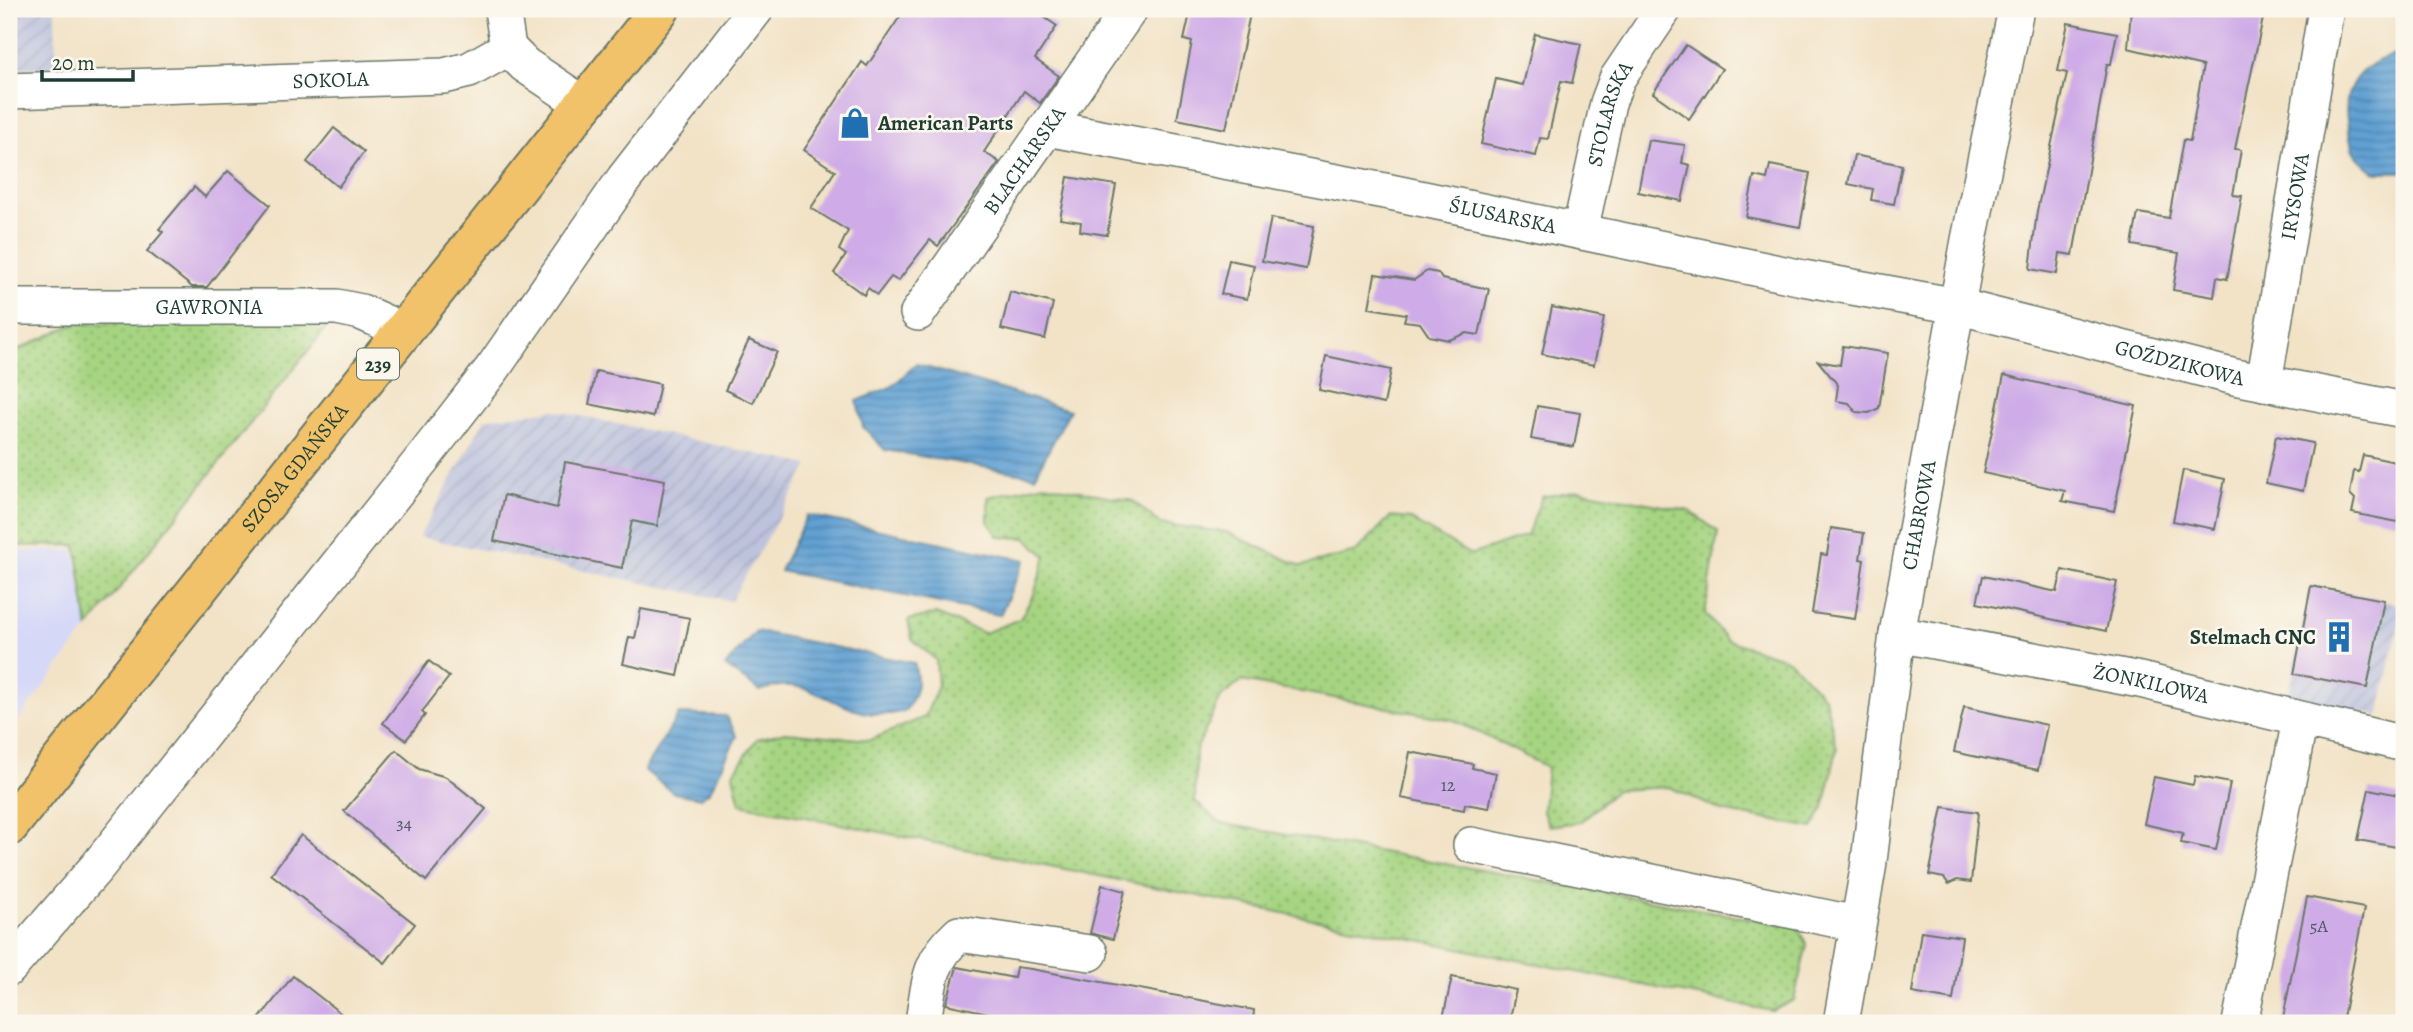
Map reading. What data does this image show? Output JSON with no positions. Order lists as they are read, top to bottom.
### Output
{
  "streets": {
    "main road": ["239", "SZOSA GDAŃSKA"],
    "street": [
      "SOKOLA",
      "STOLARSKA",
      "BLACHARSKA",
      "IRYSOWA",
      "ŚLUSARSKA",
      "GAWRONIA",
      "GOŹDZIKOWA",
      "CHABROWA",
      "ŻONKILOWA"
    ]
  },
  "crossings": [
    ["STOLARSKA", "ŚLUSARSKA"],
    ["BLACHARSKA", "ŚLUSARSKA"],
    ["IRYSOWA", "GOŹDZIKOWA"],
    ["ŚLUSARSKA", "GOŹDZIKOWA"],
    ["ŚLUSARSKA", "CHABROWA"],
    ["GAWRONIA", "SZOSA GDAŃSKA"],
    ["GOŹDZIKOWA", "CHABROWA"],
    ["CHABROWA", "ŻONKILOWA"]
  ],
  "places": {
    "shop": ["American Parts"],
    "building": ["Stelmach CNC"]
  },
  "house_numbers": ["12", "34", "5A"],
  "scale_bar": "20 m"
}
